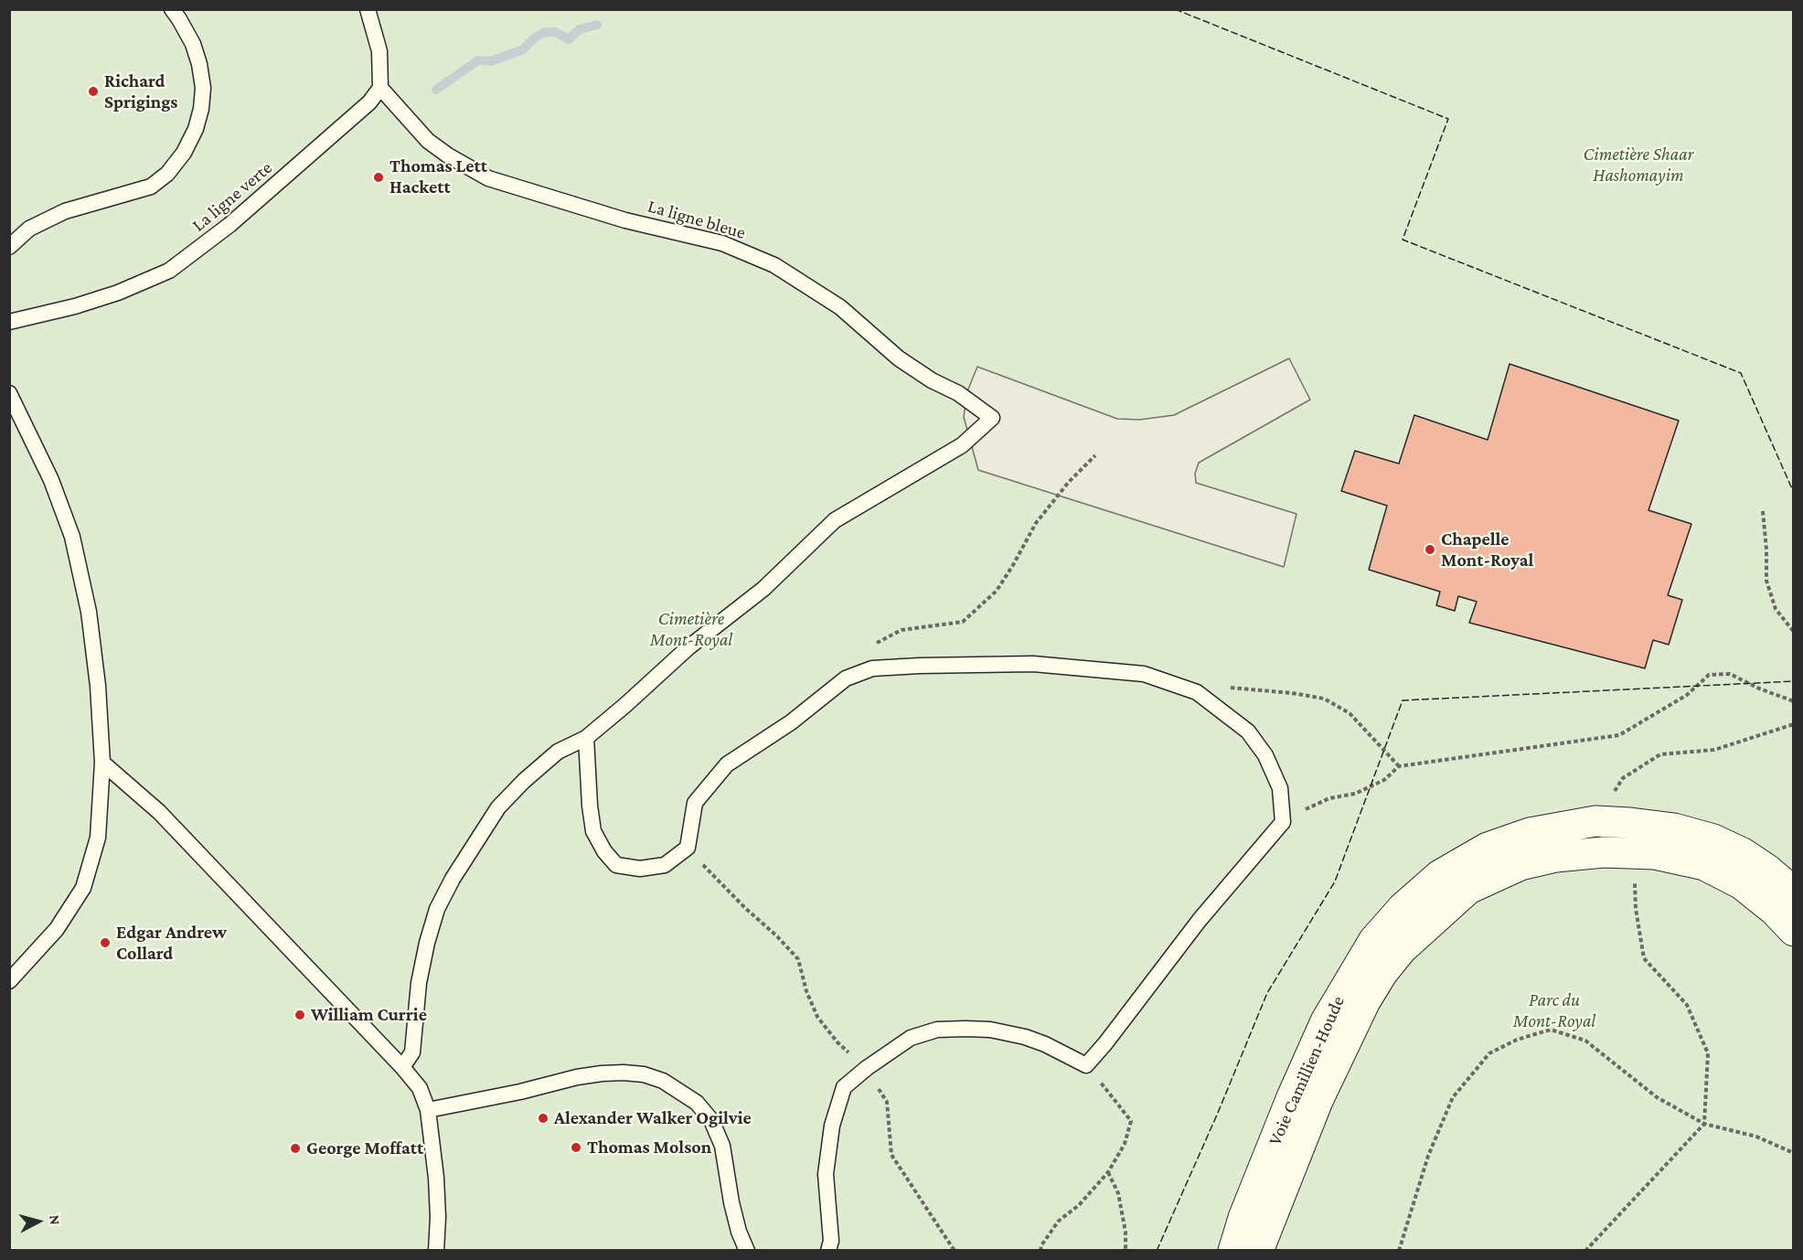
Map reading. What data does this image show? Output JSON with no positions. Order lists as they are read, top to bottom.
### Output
{
  "streets": {
    "street": ["Voie Camillien-Houde"],
    "lane": ["La ligne verte", "La ligne bleue"]
  },
  "crossings": [
    ["La ligne verte", "La ligne bleue"]
  ],
  "parks": ["Cimetière Shaar Hashomayim", "Cimetière Mont-Royal", "Parc du Mont-Royal"],
  "places": [
    "Richard Sprigings",
    "Thomas Lett Hackett",
    "Chapelle Mont-Royal",
    "Edgar Andrew Collard",
    "William Currie",
    "Alexander Walker Ogilvie",
    "Thomas Molson",
    "George Moffatt"
  ],
  "north": "right"
}
